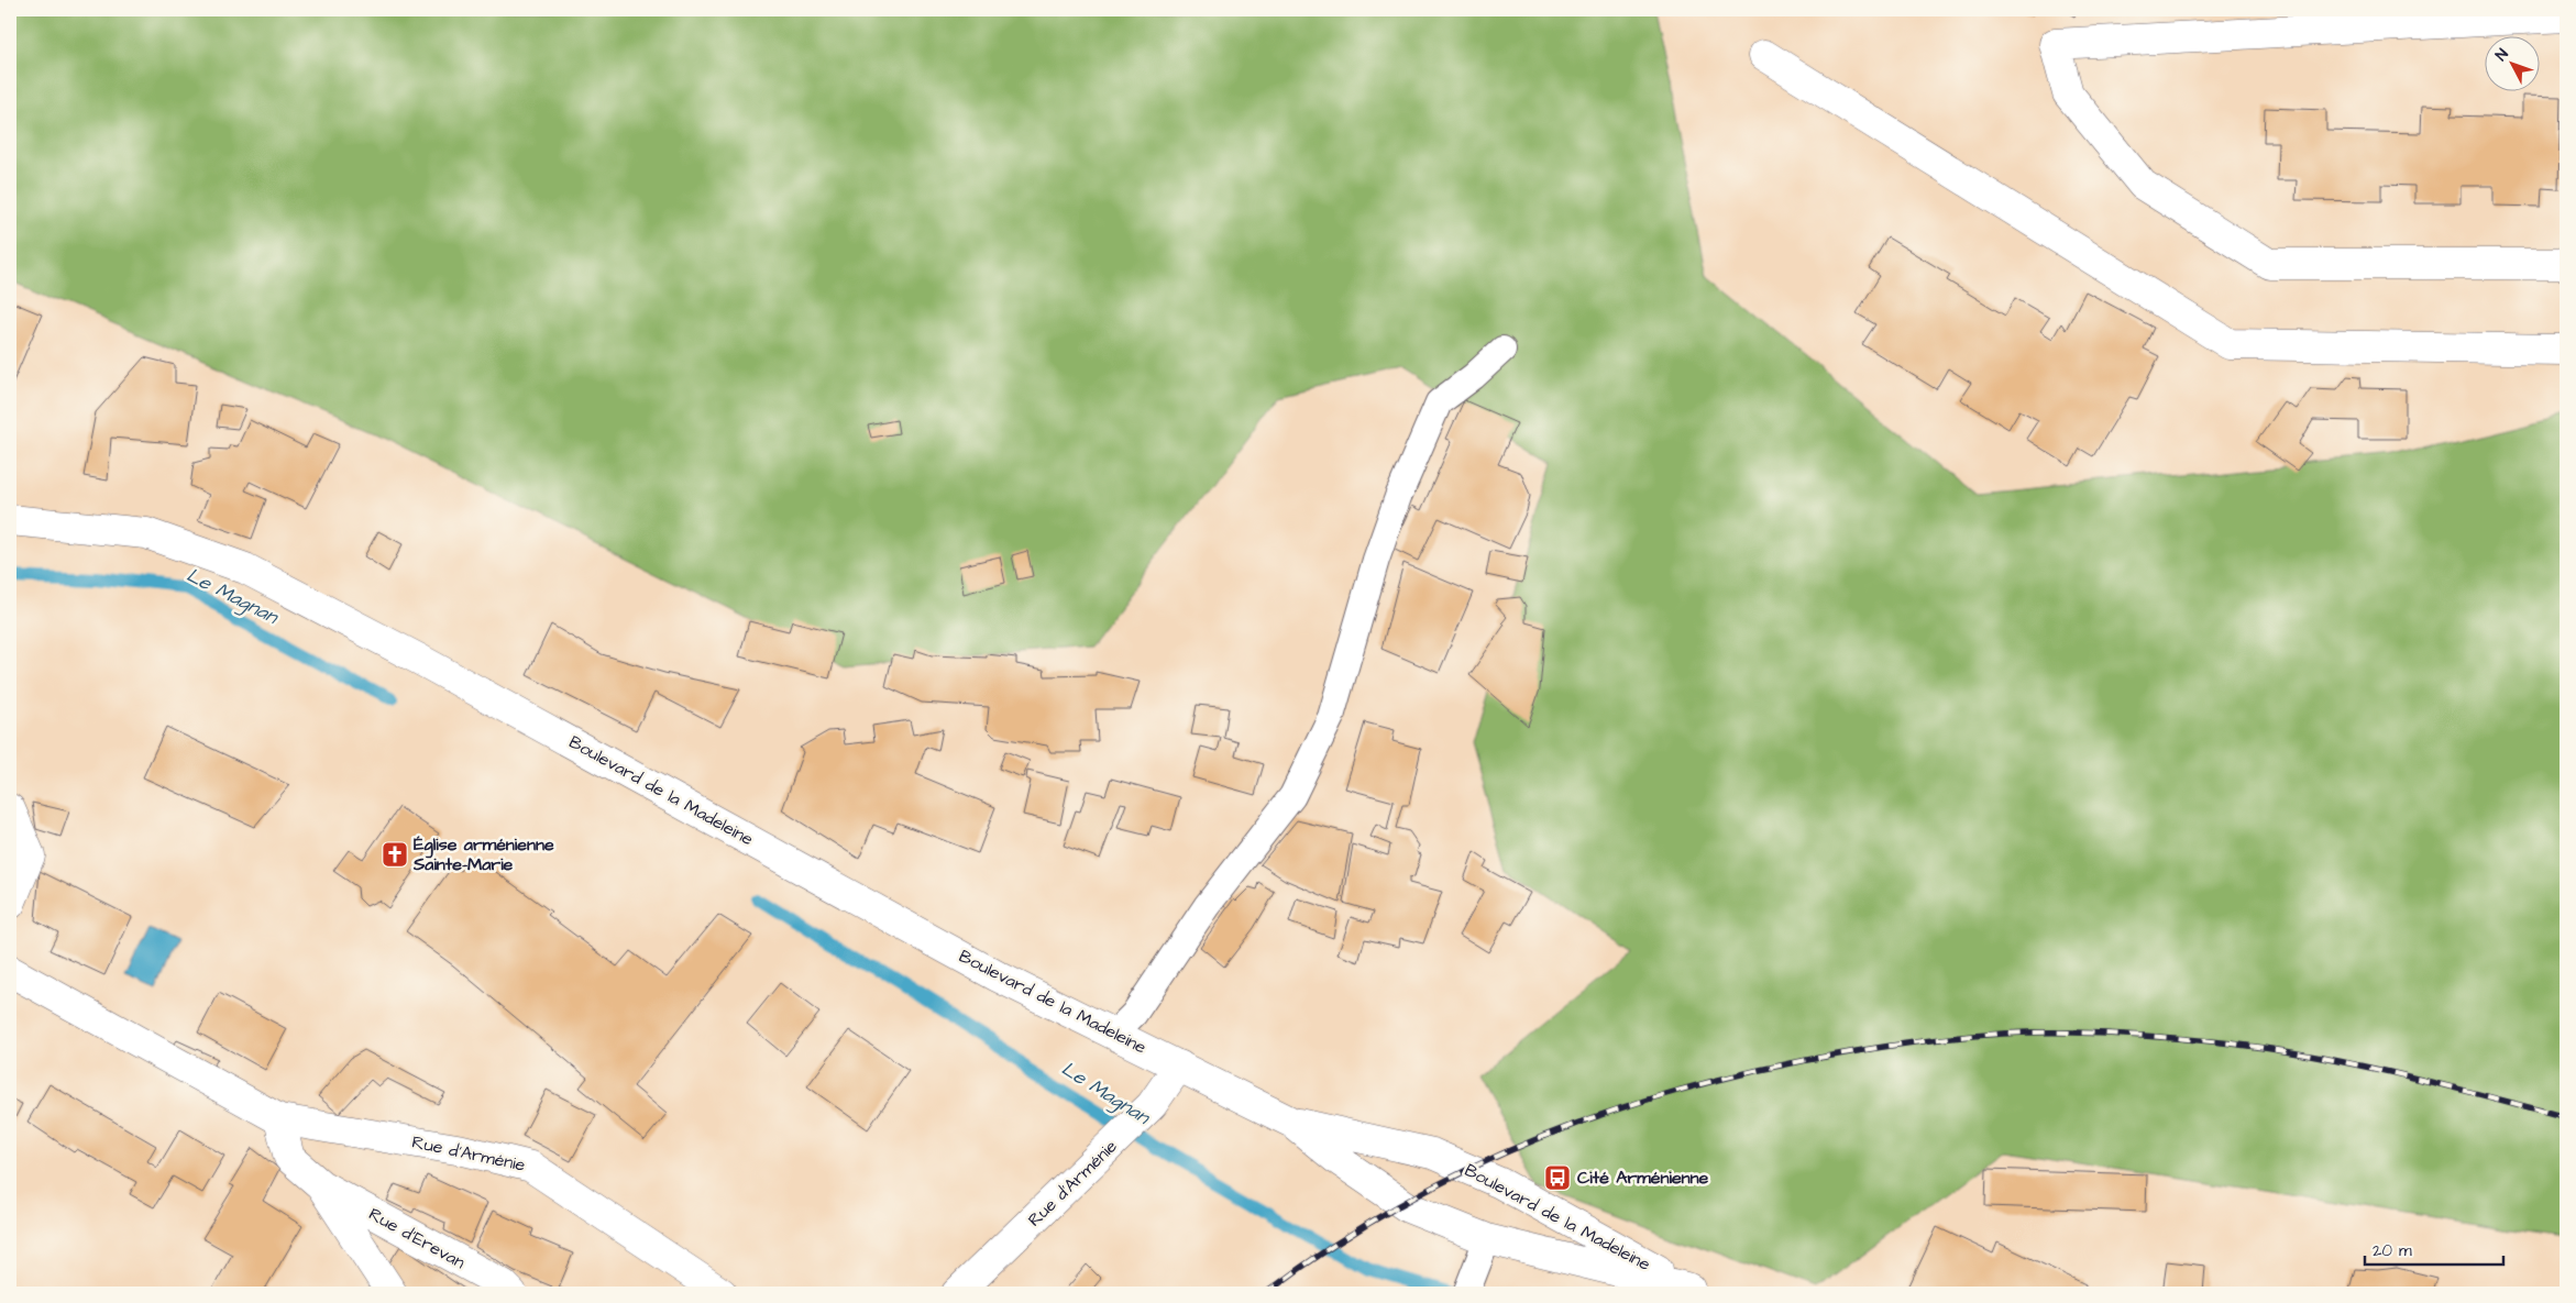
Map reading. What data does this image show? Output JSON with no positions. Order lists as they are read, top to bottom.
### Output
{
  "streets": {
    "street": ["Boulevard de la Madeleine", "Rue d'Arménie", "Rue d'Erevan"]
  },
  "crossings": [
    ["Boulevard de la Madeleine", "Rue d'Arménie"]
  ],
  "water": ["Le Magnan"],
  "places": {
    "church": ["Église arménienne Sainte-Marie"],
    "bus stop": ["Cité Arménienne"]
  },
  "scale_bar": "20 m",
  "north": "top left"
}
